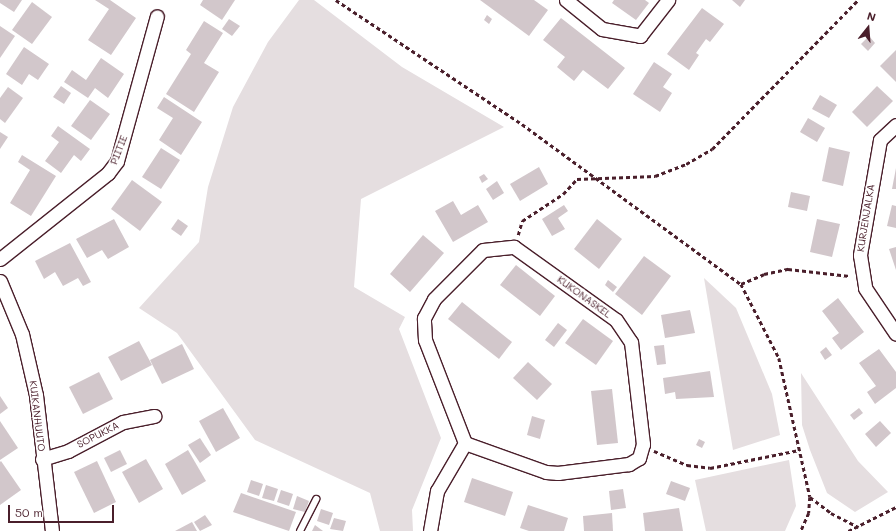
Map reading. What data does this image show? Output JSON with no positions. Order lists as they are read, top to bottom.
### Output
{
  "streets": {
    "street": [
      "PIITIE",
      "KURJENJALKA",
      "KUKONASKEL",
      "KUIKANHUUTO",
      "SOPUKKA"
    ]
  },
  "crossings": [
    ["KUIKANHUUTO", "SOPUKKA"]
  ],
  "scale_bar": "50 m",
  "north": "top"
}
